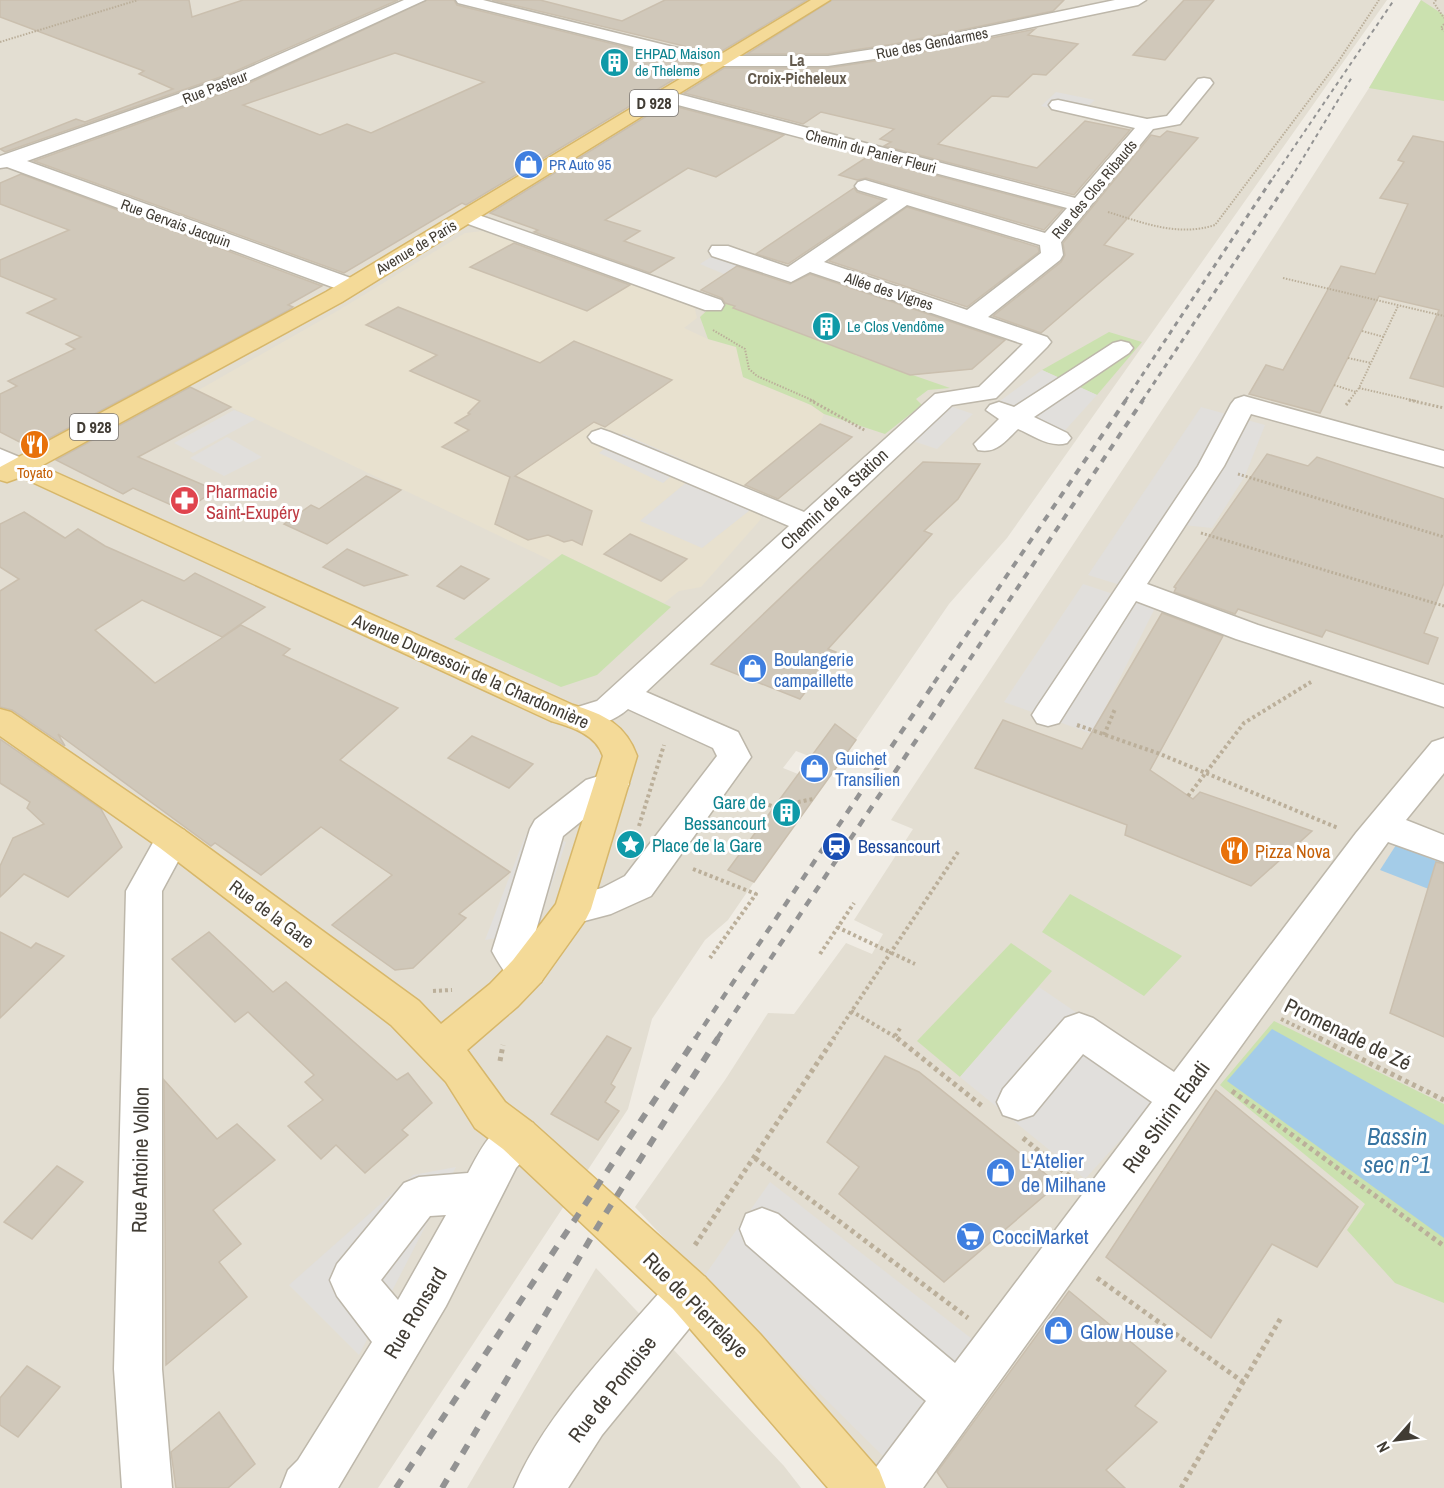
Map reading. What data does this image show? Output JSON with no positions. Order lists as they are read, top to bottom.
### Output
{
  "streets": {
    "main road": [
      "D 928",
      "Avenue de Paris",
      "Avenue Dupressoir de la Chardonnière",
      "Rue de la Gare",
      "Rue de Pierrelaye"
    ],
    "street": [
      "Rue des Gendarmes",
      "Rue Pasteur",
      "Chemin du Panier Fleuri",
      "Rue des Clos Ribauds",
      "Rue Gervais Jacquin",
      "Allée des Vignes",
      "Chemin de la Station",
      "Rue Shirin Ebadi",
      "Rue Antoine Vollon",
      "Rue Ronsard",
      "Rue de Pontoise"
    ],
    "path": ["Promenade de Zé"]
  },
  "crossings": [
    ["Rue des Gendarmes", "Avenue de Paris"],
    ["Rue Pasteur", "Rue Gervais Jacquin"],
    ["Chemin du Panier Fleuri", "Rue des Clos Ribauds"],
    ["Chemin du Panier Fleuri", "Avenue de Paris"],
    ["Rue des Clos Ribauds", "Allée des Vignes"],
    ["Rue Gervais Jacquin", "Avenue de Paris"],
    ["Avenue de Paris", "Avenue Dupressoir de la Chardonnière"],
    ["Chemin de la Station", "Avenue Dupressoir de la Chardonnière"],
    ["Avenue Dupressoir de la Chardonnière", "Rue de la Gare"],
    ["Rue de la Gare", "Rue Antoine Vollon"],
    ["Rue de la Gare", "Rue de Pierrelaye"],
    ["Rue de la Gare", "Rue Ronsard"],
    ["Promenade de Zé", "Rue Shirin Ebadi"],
    ["Rue de Pierrelaye", "Rue Ronsard"],
    ["Rue de Pierrelaye", "Rue de Pontoise"]
  ],
  "districts": ["La Croix-Picheleux"],
  "water": ["Bassin sec n°1"],
  "places": {
    "building": ["EHPAD Maison de Theleme", "Le Clos Vendôme", "Gare de Bessancourt"],
    "shop": [
      "PR Auto 95",
      "Boulangerie campaillette",
      "Guichet Transilien",
      "L'Atelier de Milhane",
      "Glow House"
    ],
    "restaurant": ["Toyato", "Pizza Nova"],
    "pharmacy": ["Pharmacie Saint-Exupéry"],
    "place": ["Place de la Gare"],
    "station": ["Bessancourt"],
    "supermarket": ["CocciMarket"]
  },
  "north": "bottom left"
}
